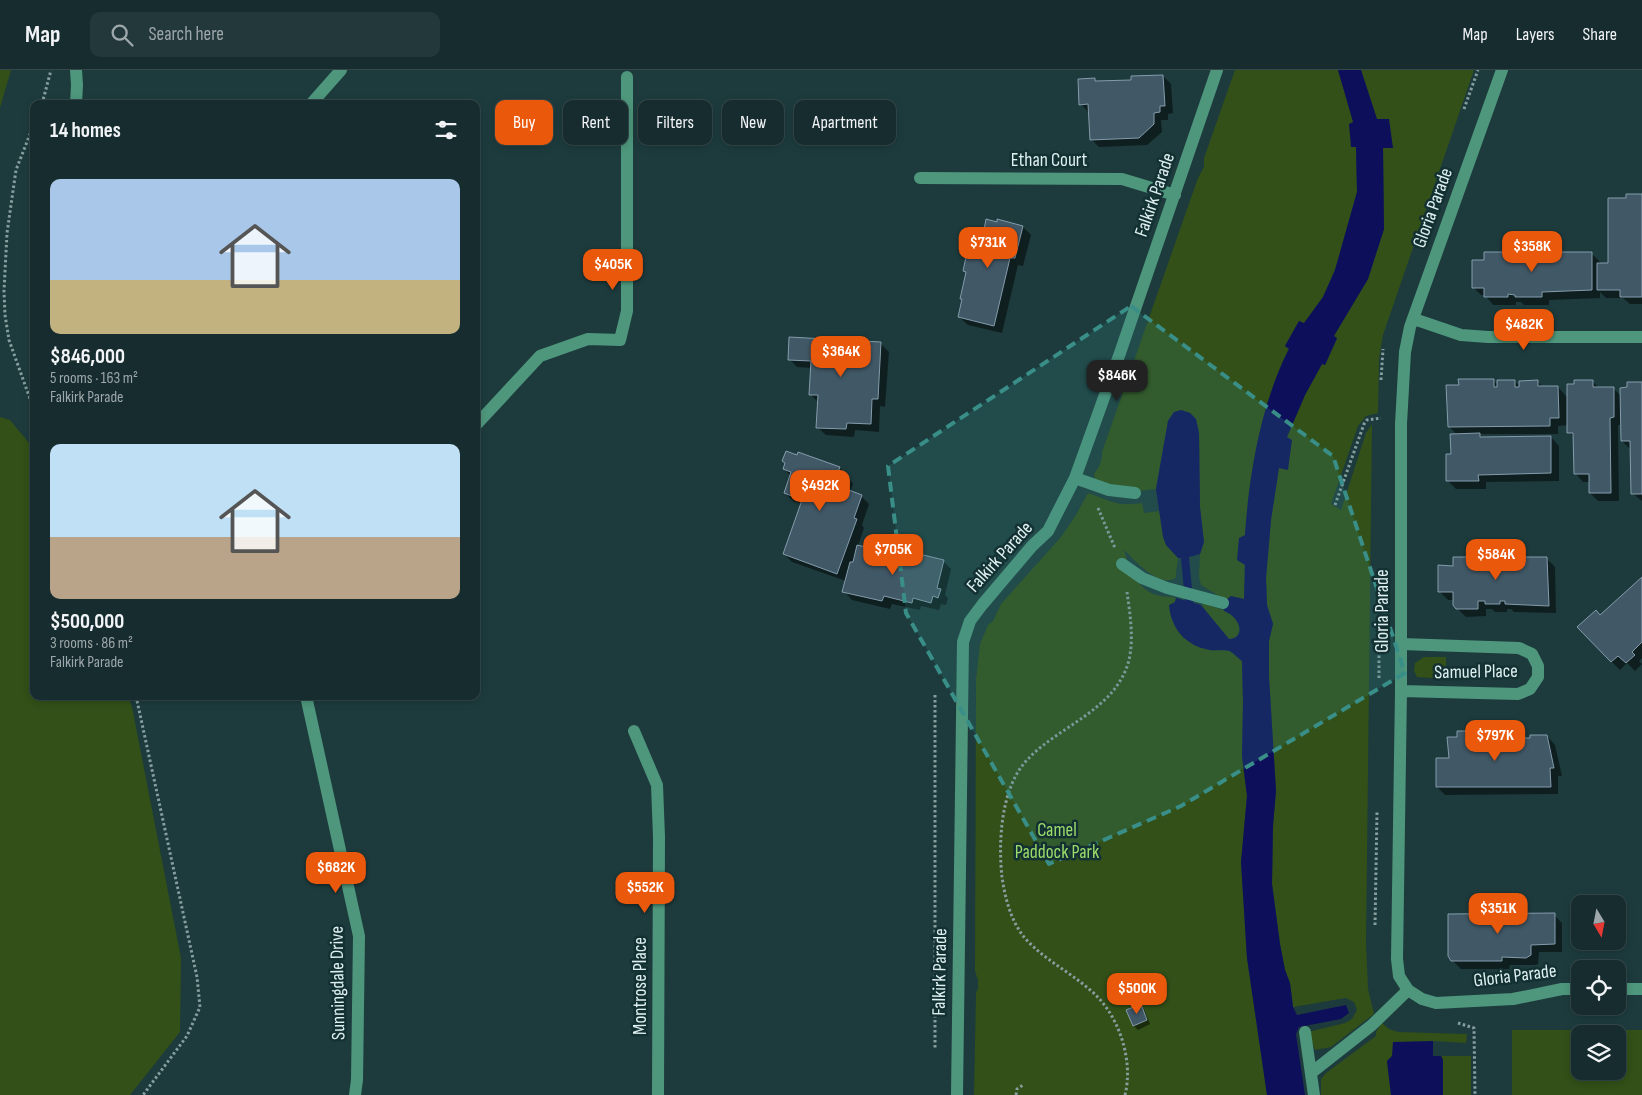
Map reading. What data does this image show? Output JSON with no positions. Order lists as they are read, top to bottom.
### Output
{
  "streets": {
    "street": [
      "Ethan Court",
      "Falkirk Parade",
      "Gloria Parade",
      "Samuel Place",
      "Sunningdale Drive",
      "Montrose Place"
    ]
  },
  "crossings": [
    ["Ethan Court", "Falkirk Parade"],
    ["Gloria Parade", "Samuel Place"]
  ],
  "parks": ["Camel Paddock Park"],
  "north": "bottom",
  "page": {
    "header": "Map",
    "search": "Search here",
    "nav": ["Map", "Layers", "Share"],
    "chip": [
      "Buy",
      "Rent",
      "Filters",
      "New",
      "Apartment"
    ],
    "heading": "14 homes",
    "list": [
      {
        "name": "$846,000",
        "note": "5 rooms · 163 m² · Falkirk Parade"
      },
      {
        "name": "$500,000",
        "note": "3 rooms · 86 m² · Falkirk Parade"
      }
    ],
    "price": [
      "$731K",
      "$358K",
      "$405K",
      "$482K",
      "$364K",
      "$846K",
      "$492K",
      "$705K",
      "$584K",
      "$797K",
      "$682K",
      "$552K",
      "$351K",
      "$500K"
    ]
  }
}
